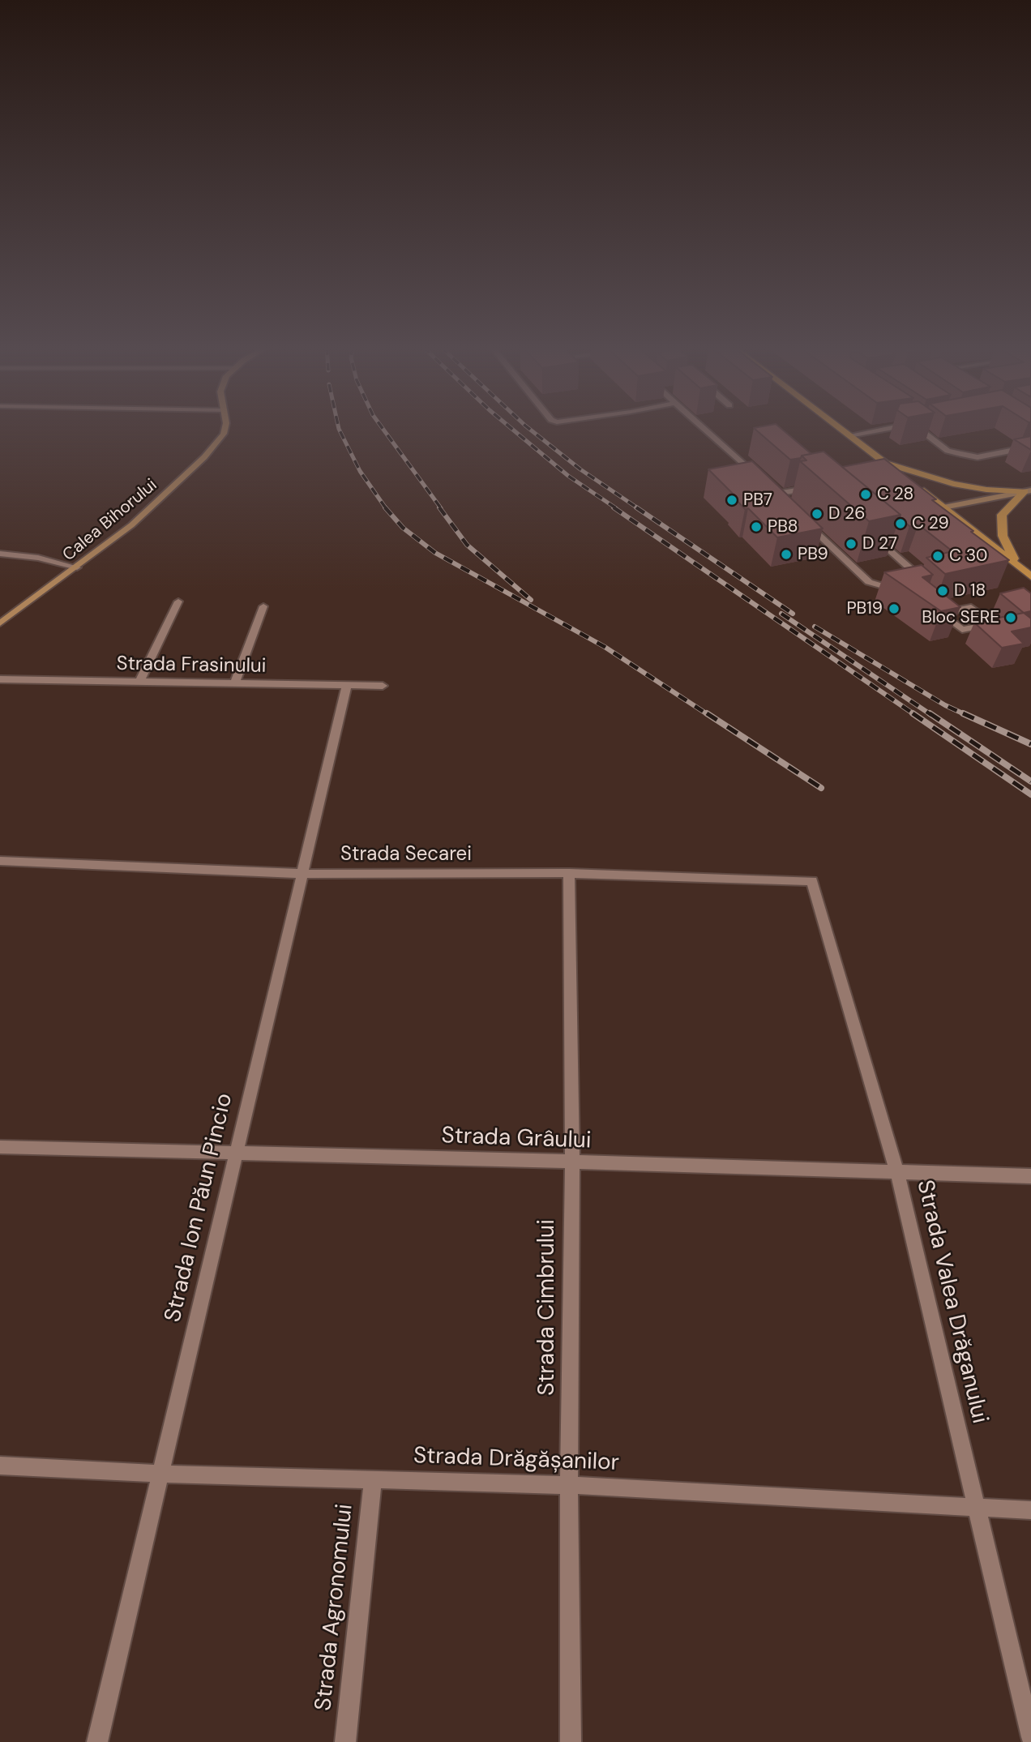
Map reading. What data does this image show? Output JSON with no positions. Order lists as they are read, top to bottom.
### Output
{
  "streets": {
    "main road": ["Calea Bihorului"],
    "street": [
      "Strada Frasinului",
      "Strada Secarei",
      "Strada Grâului",
      "Strada Ion Păun Pincio",
      "Strada Valea Drăganului",
      "Strada Cimbrului",
      "Strada Drăgășanilor",
      "Strada Agronomului"
    ]
  },
  "crossings": [
    ["Strada Frasinului", "Strada Ion Păun Pincio"],
    ["Strada Secarei", "Strada Ion Păun Pincio"],
    ["Strada Secarei", "Strada Valea Drăganului"],
    ["Strada Secarei", "Strada Cimbrului"],
    ["Strada Grâului", "Strada Ion Păun Pincio"],
    ["Strada Grâului", "Strada Valea Drăganului"],
    ["Strada Grâului", "Strada Cimbrului"],
    ["Strada Ion Păun Pincio", "Strada Drăgășanilor"],
    ["Strada Valea Drăganului", "Strada Drăgășanilor"],
    ["Strada Cimbrului", "Strada Drăgășanilor"],
    ["Strada Drăgășanilor", "Strada Agronomului"]
  ],
  "places": [
    "C 28",
    "PB7",
    "D 26",
    "C 29",
    "PB8",
    "D 27",
    "PB9",
    "C 30",
    "D 18",
    "PB19",
    "Bloc SERE"
  ]
}
